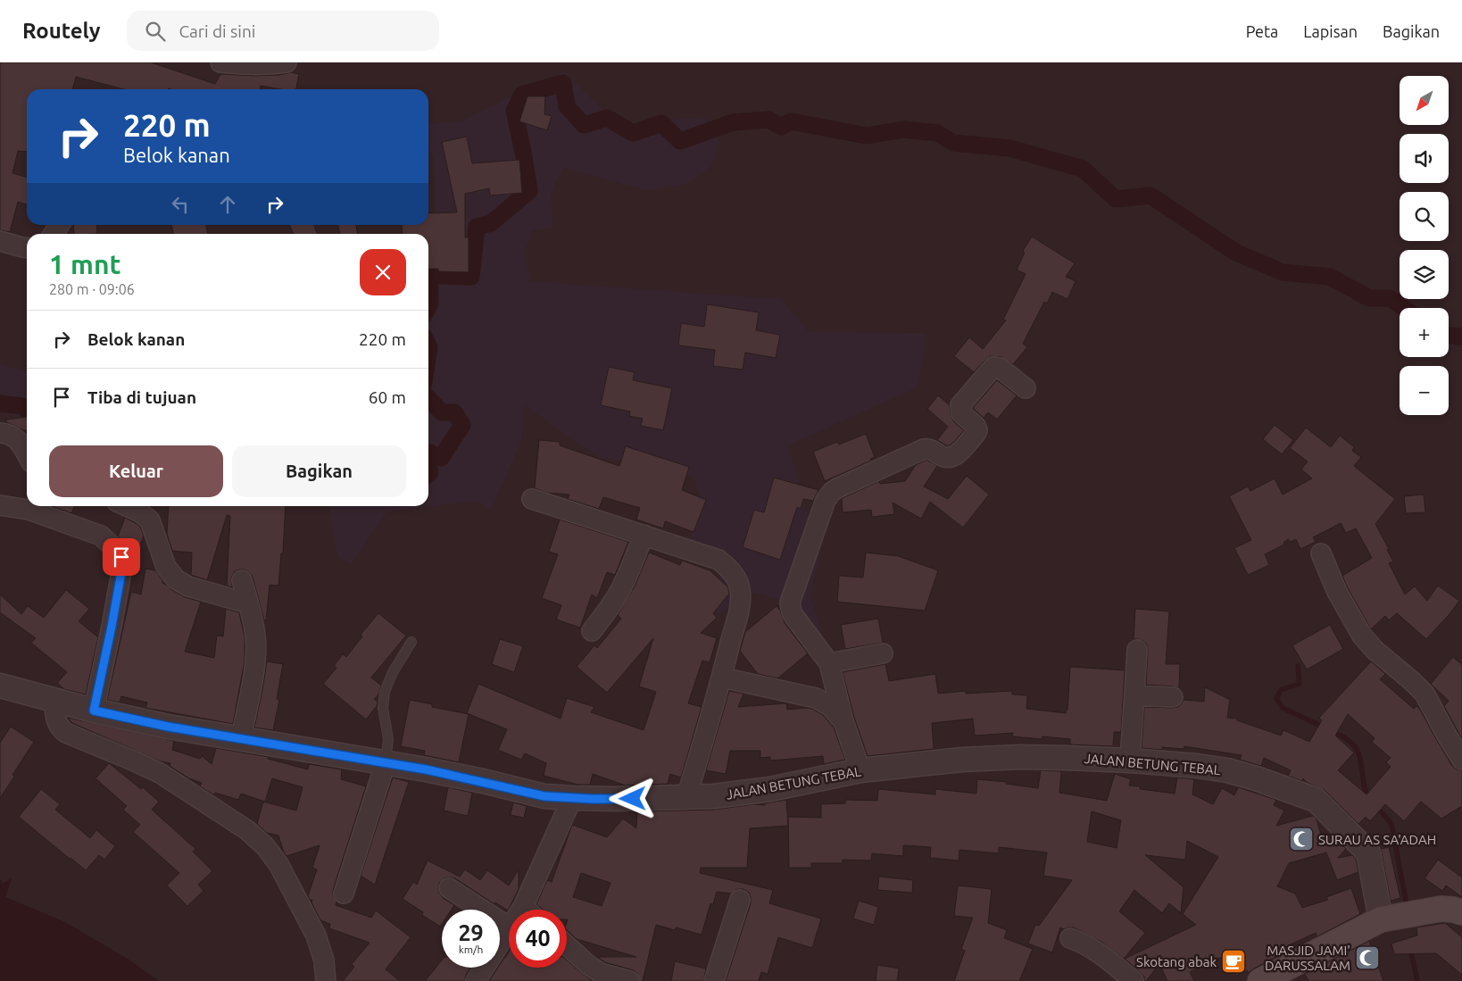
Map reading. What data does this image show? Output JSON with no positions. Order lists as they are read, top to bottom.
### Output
{
  "streets": {
    "street": ["JALAN BETUNG TEBAL"]
  },
  "places": {
    "mosque": ["SURAU AS SA'ADAH", "MASJID JAMI' DARUSSALAM"],
    "cafe": ["Skotang abak"]
  },
  "north": "bottom left",
  "page": {
    "header": "Routely",
    "search": "Cari di sini",
    "nav": ["Peta", "Lapisan", "Bagikan"],
    "map_buttons": ["+", "−"],
    "turn": ["220 m", "Belok kanan"],
    "heading": ["1 mnt", "280 m · 09:06"],
    "list": [
      {
        "name": "Belok kanan",
        "value": "220 m"
      },
      {
        "name": "Tiba di tujuan",
        "value": "60 m"
      }
    ],
    "buttons": ["Keluar", "Bagikan"],
    "speed": "29 km/h",
    "limit": "40"
  }
}
